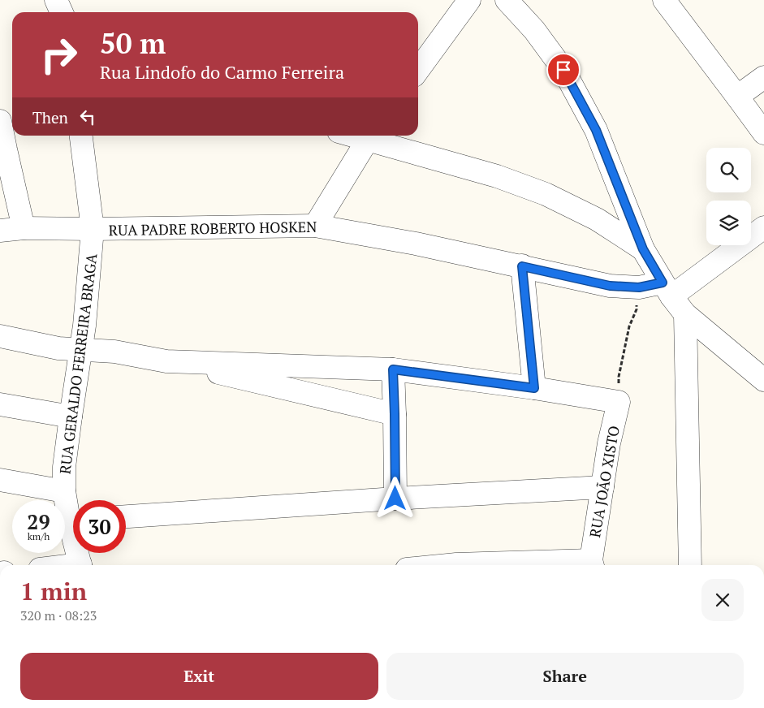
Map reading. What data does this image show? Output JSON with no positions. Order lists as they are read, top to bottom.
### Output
{
  "streets": {
    "street": ["RUA PADRE ROBERTO HOSKEN", "RUA GERALDO FERREIRA BRAGA", "RUA JOÃO XISTO"]
  },
  "crossings": [
    ["RUA PADRE ROBERTO HOSKEN", "RUA GERALDO FERREIRA BRAGA"]
  ],
  "page": {
    "turn": ["50 m", "Rua Lindofo do Carmo Ferreira"],
    "then": "Then",
    "speed": "29 km/h",
    "limit": "30",
    "heading": ["1 min", "320 m · 08:23"],
    "buttons": ["Exit", "Share"]
  }
}
